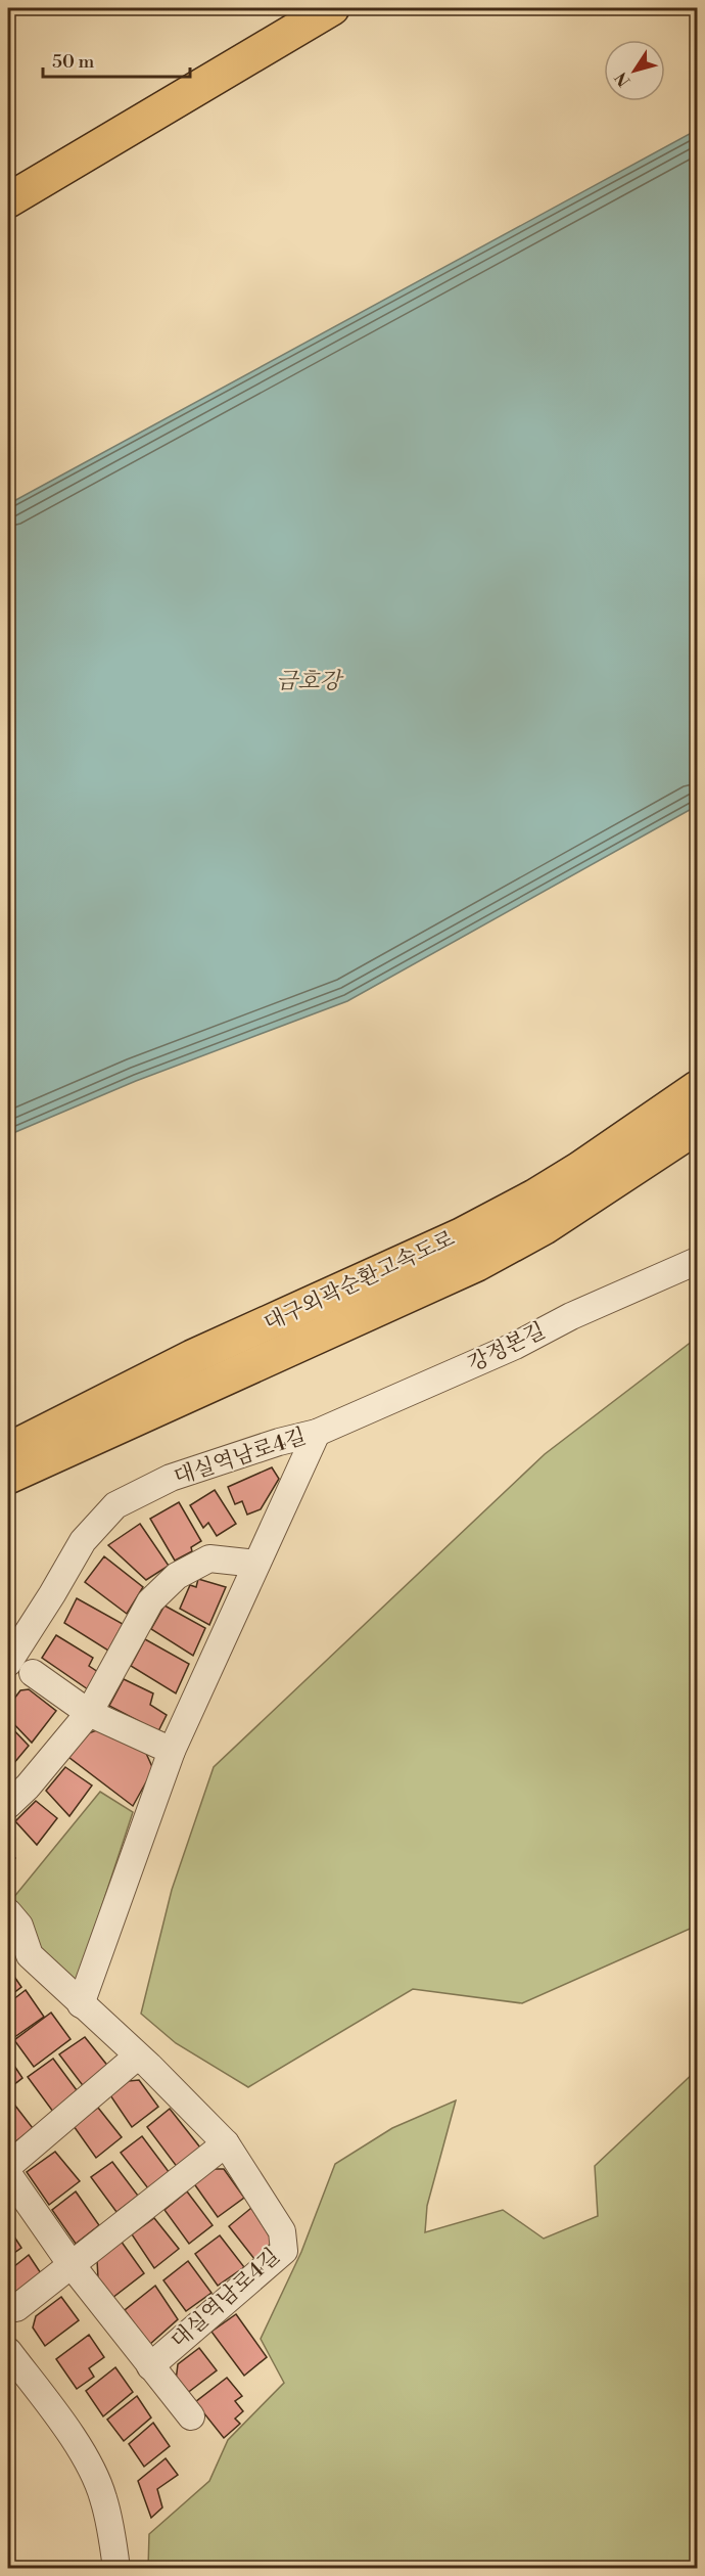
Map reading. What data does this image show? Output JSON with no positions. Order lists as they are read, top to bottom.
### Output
{
  "streets": {
    "main road": ["대구외곽순환고속도로"],
    "street": ["강정본길", "대실역남로4길"]
  },
  "crossings": [
    ["강정본길", "대실역남로4길"]
  ],
  "water": ["금호강"],
  "scale_bar": "50 m",
  "north": "bottom left"
}
